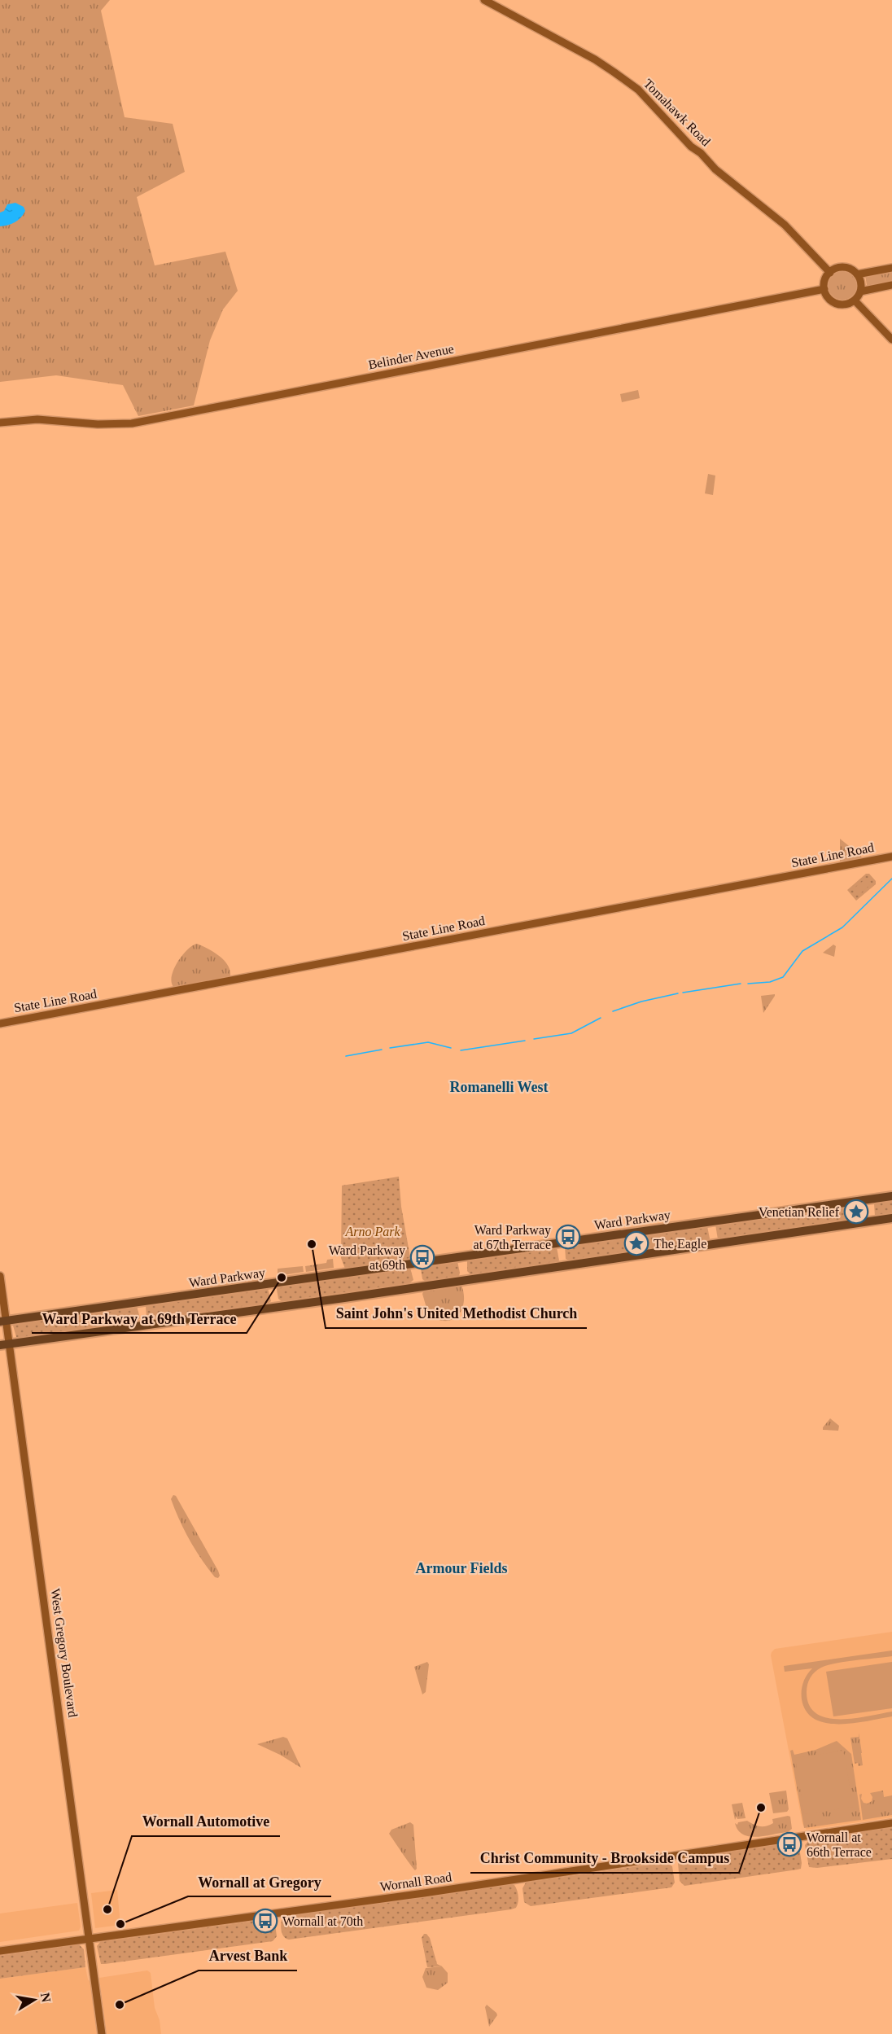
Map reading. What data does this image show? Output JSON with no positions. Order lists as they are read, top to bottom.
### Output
{
  "streets": {
    "main road": [
      "Tomahawk Road",
      "Belinder Avenue",
      "State Line Road",
      "Ward Parkway",
      "West Gregory Boulevard",
      "Wornall Road"
    ]
  },
  "crossings": [
    ["Tomahawk Road", "Belinder Avenue"],
    ["Ward Parkway", "West Gregory Boulevard"],
    ["West Gregory Boulevard", "Wornall Road"]
  ],
  "districts": ["Romanelli West", "Armour Fields"],
  "parks": ["Arno Park"],
  "places": {
    "place": ["Venetian Relief", "The Eagle"],
    "bus stop": [
      "Ward Parkway at 67th Terrace",
      "Ward Parkway at 69th",
      "Wornall at 66th Terrace",
      "Wornall at 70th"
    ],
    "other": [
      "Saint John's United Methodist Church",
      "Ward Parkway at 69th Terrace",
      "Christ Community - Brookside Campus",
      "Wornall Automotive",
      "Wornall at Gregory",
      "Arvest Bank"
    ]
  },
  "north": "right"
}
